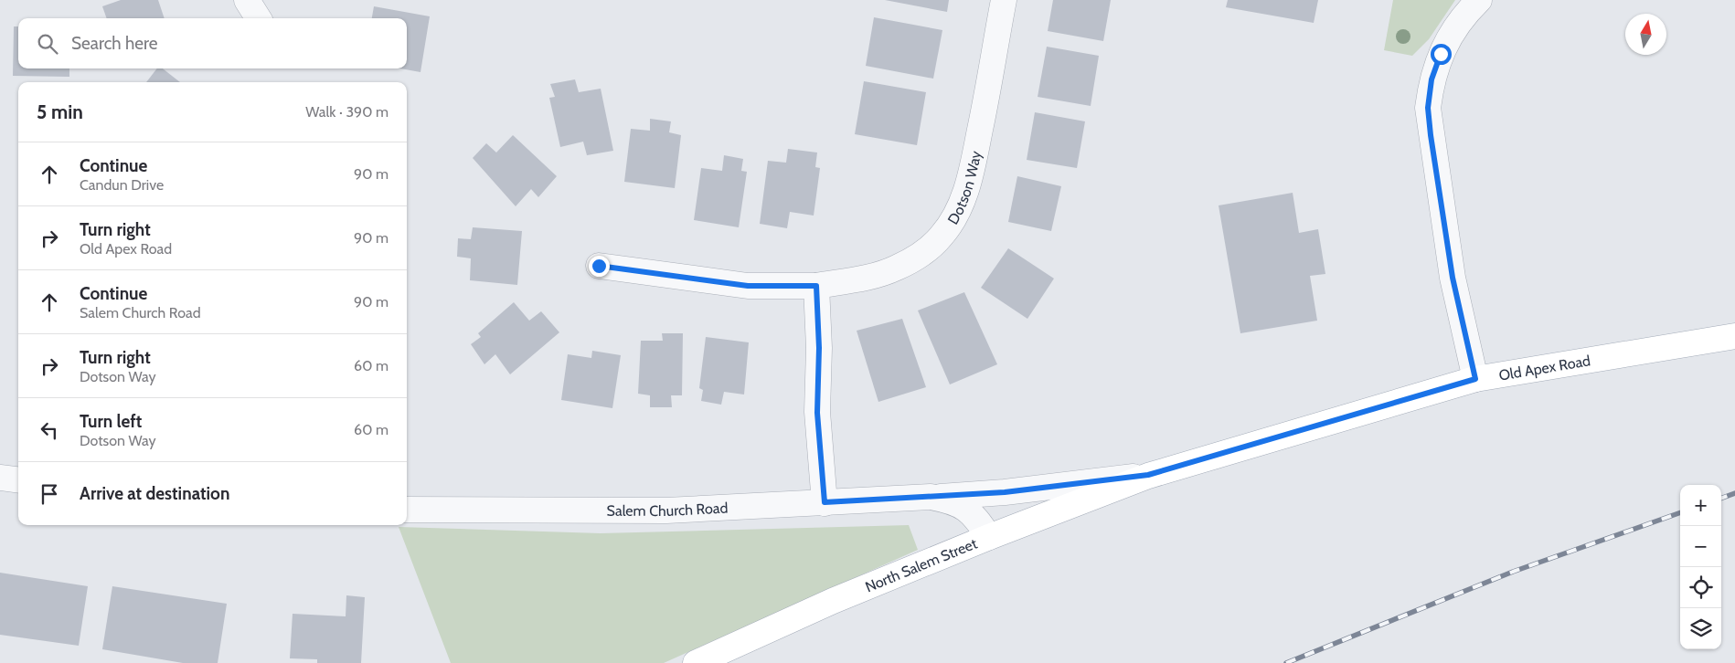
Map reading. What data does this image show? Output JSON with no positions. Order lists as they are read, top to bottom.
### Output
{
  "streets": {
    "main road": ["Old Apex Road", "North Salem Street"],
    "street": ["Dotson Way", "Salem Church Road"]
  },
  "crossings": [
    ["Old Apex Road", "Salem Church Road"],
    ["Old Apex Road", "North Salem Street"],
    ["Salem Church Road", "North Salem Street"]
  ],
  "north": "top",
  "page": {
    "search": "Search here",
    "heading": ["5 min", "Walk · 390 m"],
    "list": [
      ["Continue", "Candun Drive", "90 m"],
      ["Turn right", "Old Apex Road", "90 m"],
      ["Continue", "Salem Church Road", "90 m"],
      ["Turn right", "Dotson Way", "60 m"],
      ["Turn left", "Dotson Way", "60 m"],
      "Arrive at destination"
    ],
    "map_buttons": ["+", "−"]
  }
}
